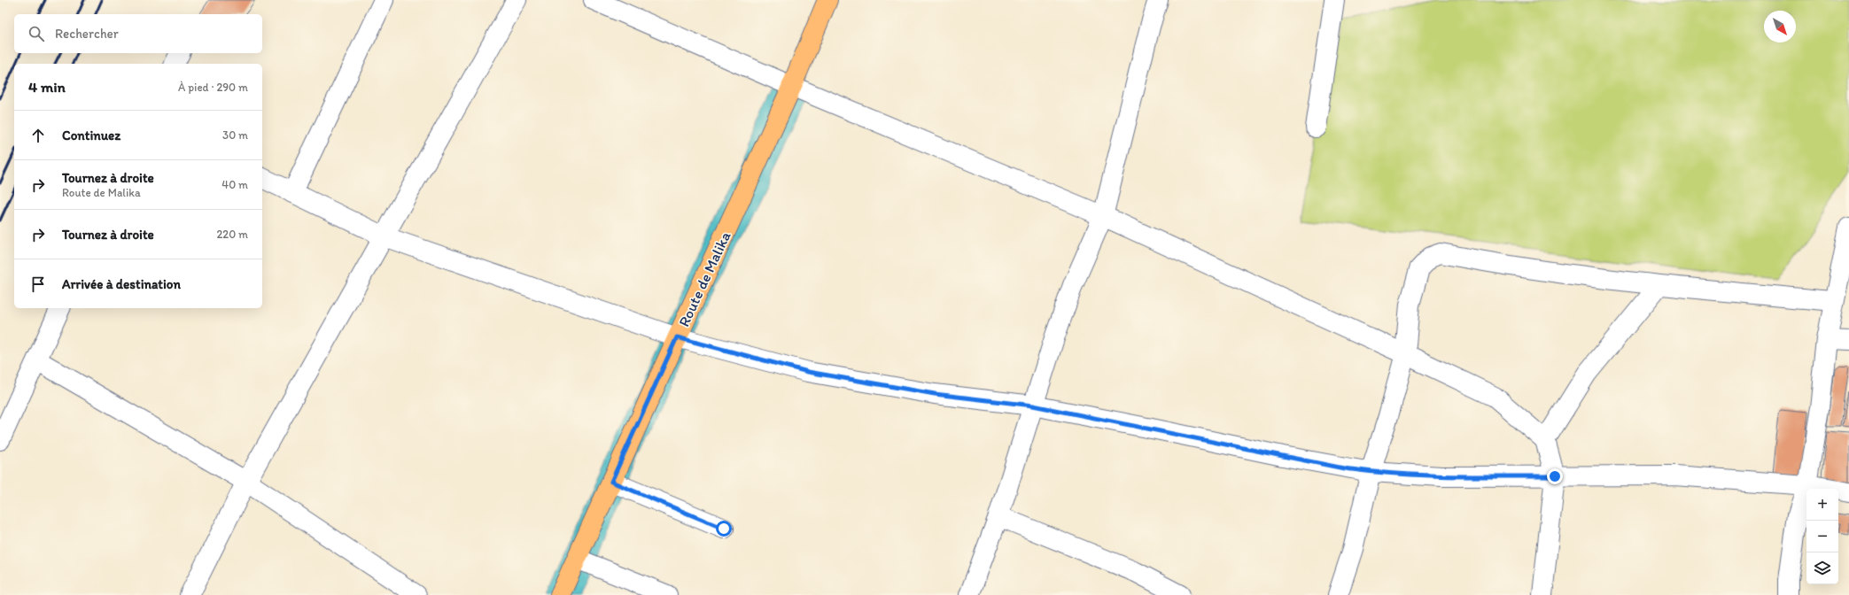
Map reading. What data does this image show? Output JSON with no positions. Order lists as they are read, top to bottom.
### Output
{
  "streets": {
    "main road": ["Route de Malika"]
  },
  "north": "bottom right",
  "page": {
    "search": "Rechercher",
    "heading": ["4 min", "À pied · 290 m"],
    "list": [
      ["Continuez", "30 m"],
      ["Tournez à droite", "Route de Malika", "40 m"],
      ["Tournez à droite", "220 m"],
      "Arrivée à destination"
    ],
    "map_buttons": ["+", "−"]
  }
}
